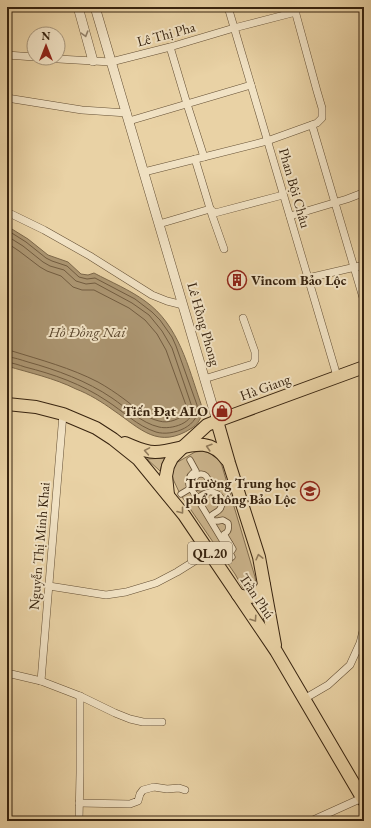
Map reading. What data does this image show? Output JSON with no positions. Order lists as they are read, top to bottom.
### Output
{
  "streets": {
    "highway": [
      "Lê Hồng Phong",
      "Hà Giang",
      "QL.20",
      "Trần Phú"
    ],
    "street": ["Lê Thị Pha", "Phan Bội Châu", "Nguyễn Thị Minh Khai"]
  },
  "crossings": [
    ["Lê Thị Pha", "Phan Bội Châu"],
    ["Lê Thị Pha", "Lê Hồng Phong"],
    ["Phan Bội Châu", "Hà Giang"],
    ["Lê Hồng Phong", "Hà Giang"],
    ["Lê Hồng Phong", "QL.20"],
    ["Lê Hồng Phong", "Trần Phú"],
    ["Hà Giang", "QL.20"],
    ["Hà Giang", "Trần Phú"],
    ["Nguyễn Thị Minh Khai", "Trần Phú"],
    ["QL.20", "Trần Phú"]
  ],
  "water": ["Hồ Đồng Nai"],
  "places": {
    "building": ["Vincom Bảo Lộc"],
    "shop": ["Tiến Đạt ALO"],
    "school or university": ["Trường Trung học phổ thông Bảo Lộc"]
  },
  "north": "top"
}
